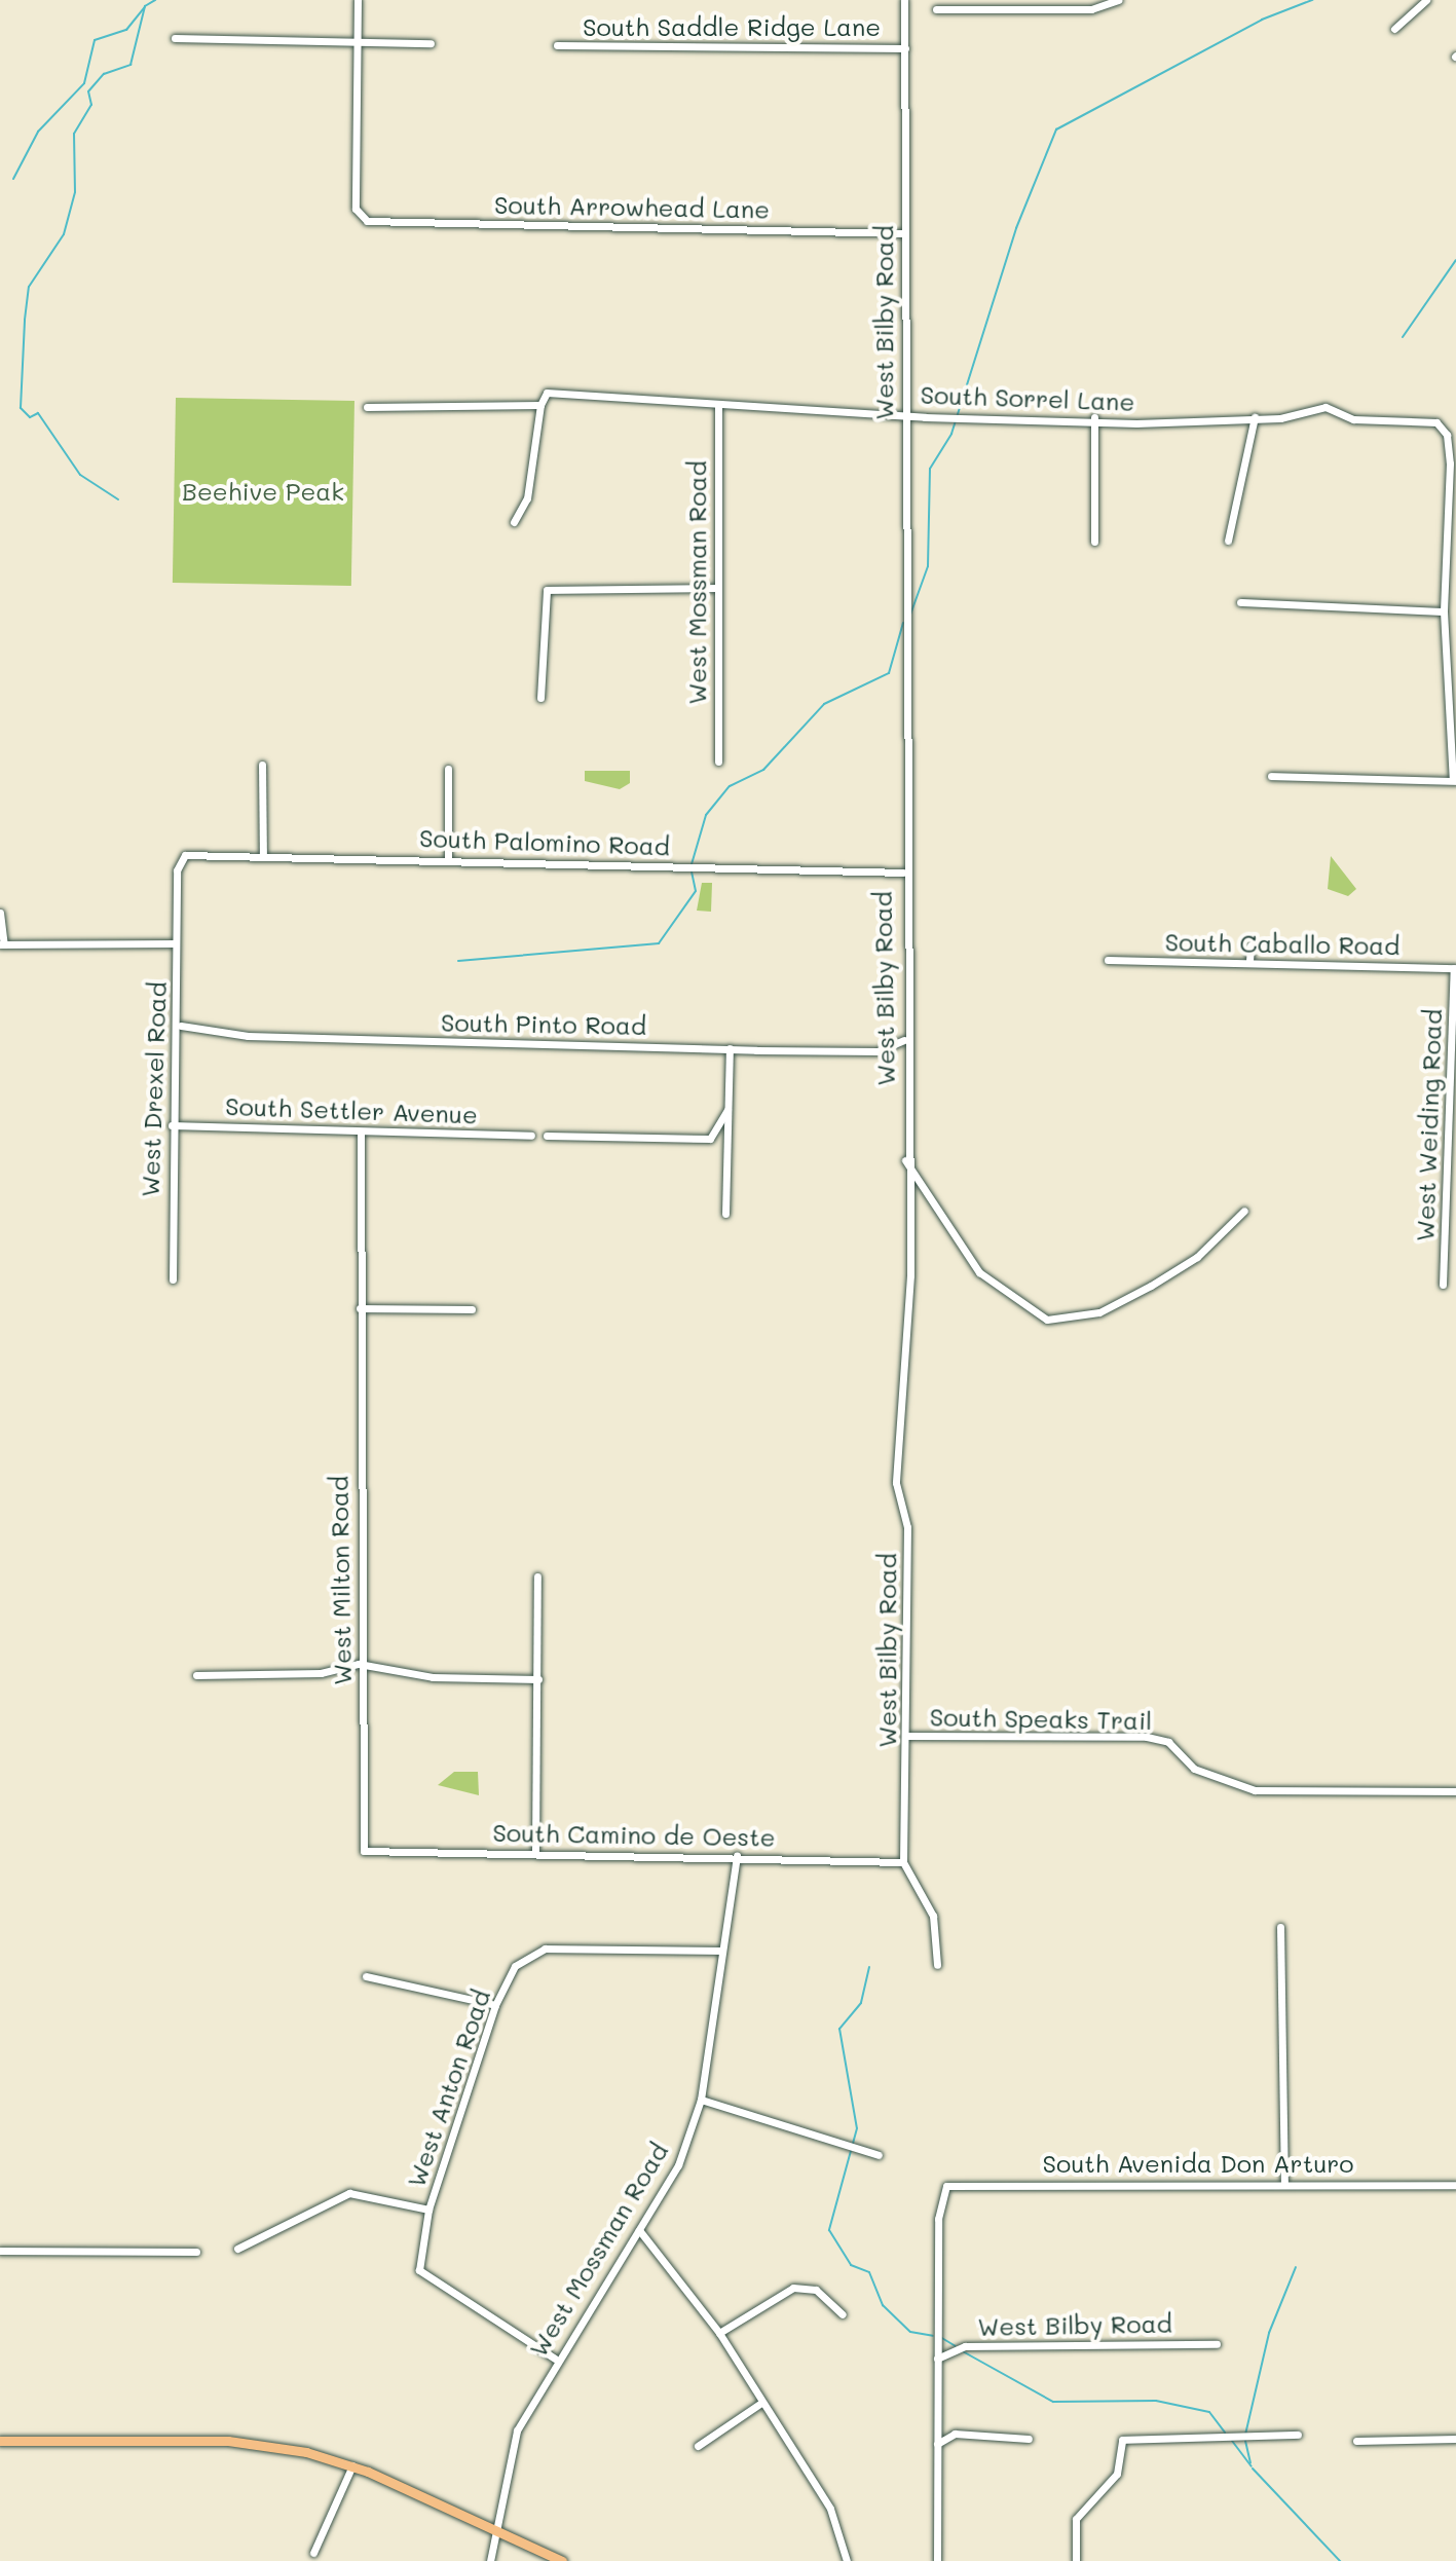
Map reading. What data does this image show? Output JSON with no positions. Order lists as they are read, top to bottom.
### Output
{
  "streets": {
    "street": [
      "South Saddle Ridge Lane",
      "South Arrowhead Lane",
      "West Bilby Road",
      "South Sorrel Lane",
      "West Mossman Road",
      "South Palomino Road",
      "South Caballo Road",
      "South Pinto Road",
      "West Drexel Road",
      "South Settler Avenue",
      "West Weiding Road",
      "West Milton Road",
      "South Speaks Trail",
      "South Camino de Oeste",
      "West Anton Road",
      "South Avenida Don Arturo"
    ]
  },
  "crossings": [
    ["South Saddle Ridge Lane", "West Bilby Road"],
    ["South Arrowhead Lane", "West Bilby Road"],
    ["West Bilby Road", "South Sorrel Lane"],
    ["West Bilby Road", "South Palomino Road"],
    ["West Bilby Road", "South Pinto Road"],
    ["West Bilby Road", "South Speaks Trail"],
    ["West Bilby Road", "South Camino de Oeste"],
    ["West Bilby Road", "South Avenida Don Arturo"],
    ["South Sorrel Lane", "West Mossman Road"],
    ["West Mossman Road", "South Camino de Oeste"],
    ["West Mossman Road", "West Anton Road"],
    ["South Palomino Road", "West Drexel Road"],
    ["South Caballo Road", "West Weiding Road"],
    ["South Pinto Road", "West Drexel Road"],
    ["West Drexel Road", "South Settler Avenue"],
    ["South Settler Avenue", "West Milton Road"],
    ["West Milton Road", "South Camino de Oeste"]
  ],
  "parks": ["Beehive Peak"]
}
